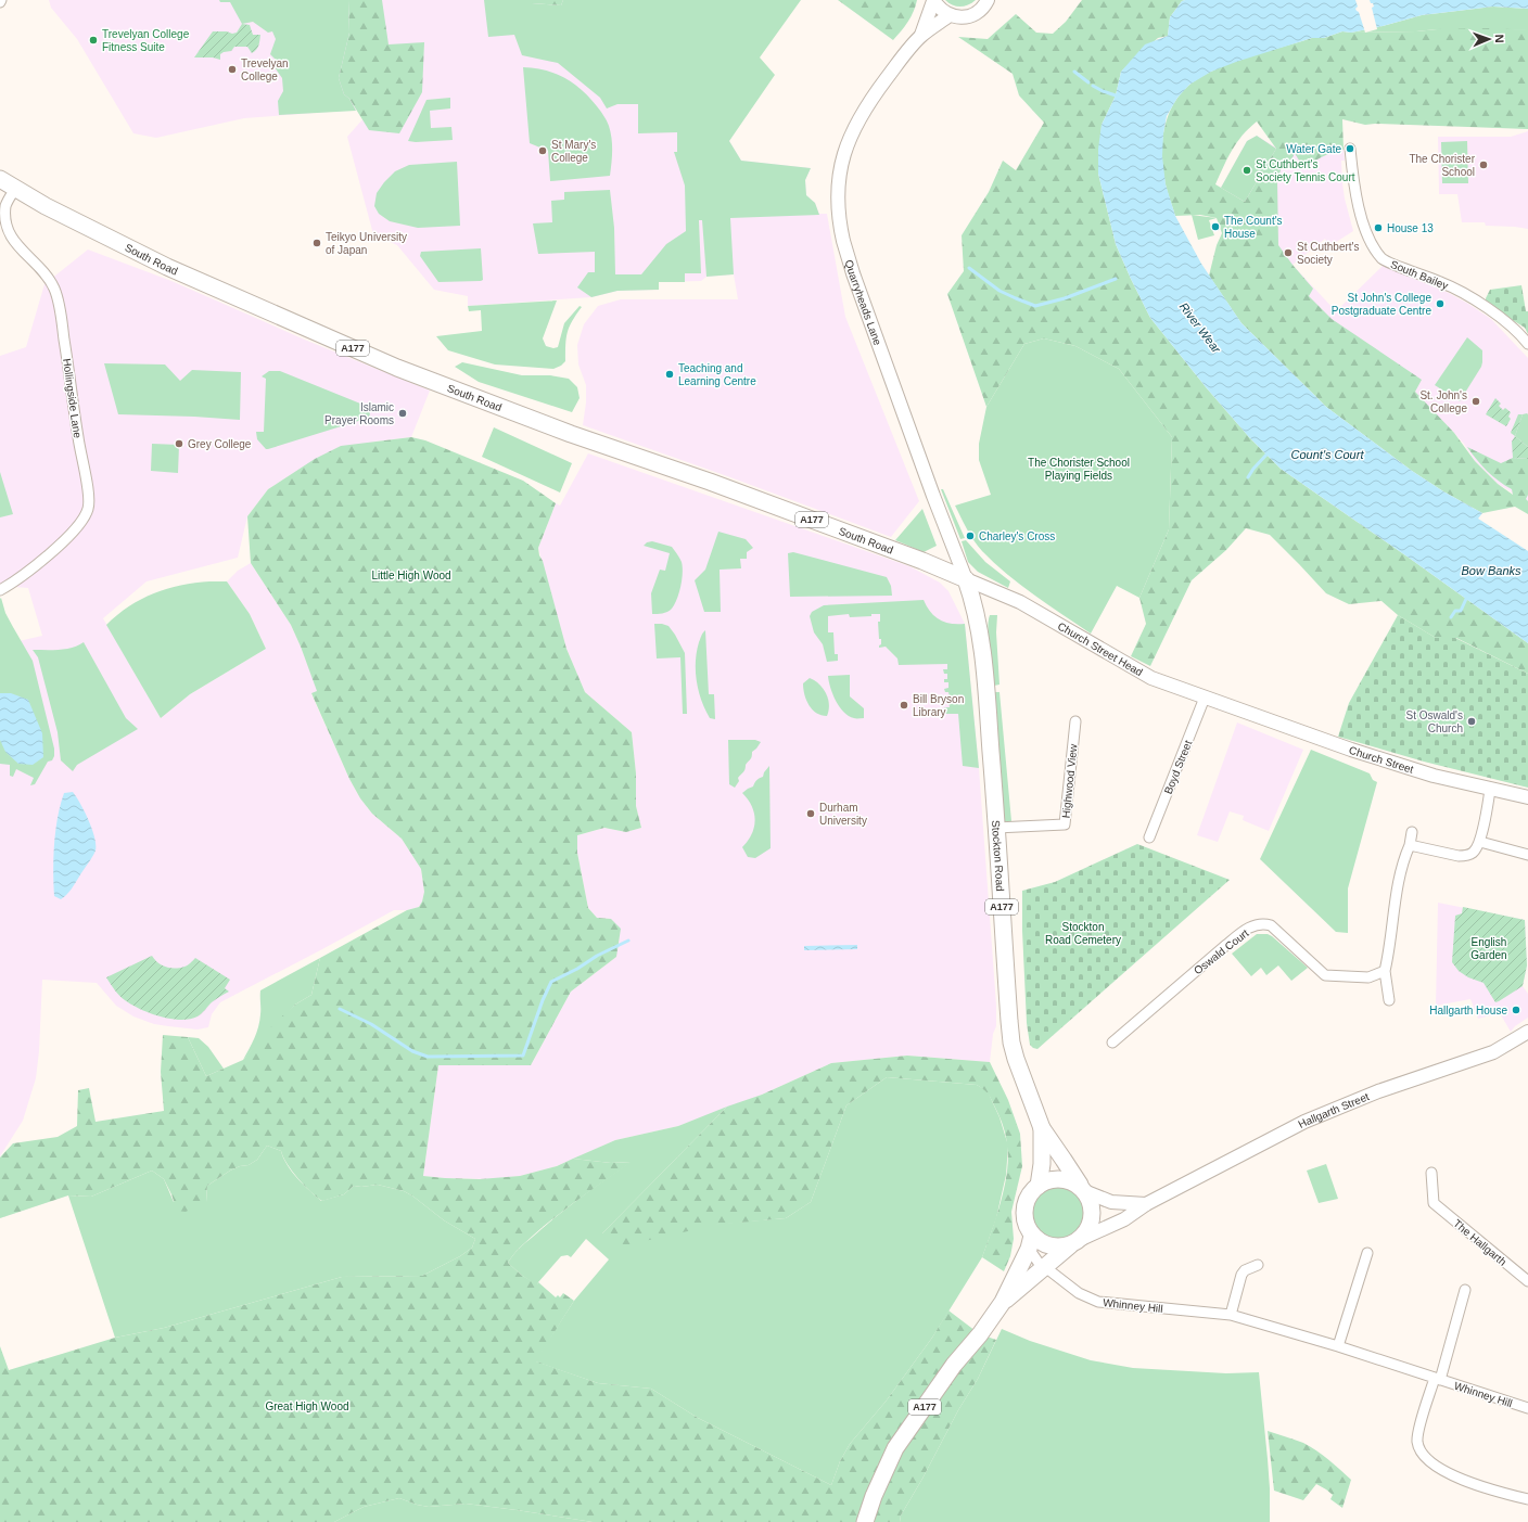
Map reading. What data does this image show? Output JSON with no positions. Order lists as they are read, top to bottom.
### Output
{
  "streets": {
    "main road": ["South Road", "A177", "Stockton Road"],
    "street": [
      "South Bailey",
      "Quarryheads Lane",
      "Hollingside Lane",
      "Church Street Head",
      "Church Street",
      "Boyd Street",
      "Highwood View",
      "Oswald Court",
      "Hallgarth Street",
      "The Hallgarth",
      "Whinney Hill"
    ]
  },
  "crossings": [
    ["South Road", "Quarryheads Lane"],
    ["South Road", "Hollingside Lane"],
    ["South Road", "Church Street Head"],
    ["South Road", "Stockton Road"],
    ["Quarryheads Lane", "Church Street Head"],
    ["Quarryheads Lane", "Stockton Road"],
    ["A177", "Stockton Road"],
    ["A177", "Hallgarth Street"],
    ["A177", "Whinney Hill"],
    ["Church Street Head", "Church Street"],
    ["Church Street Head", "Boyd Street"],
    ["Church Street Head", "Stockton Road"],
    ["Highwood View", "Stockton Road"],
    ["Stockton Road", "Hallgarth Street"],
    ["Stockton Road", "Whinney Hill"],
    ["Hallgarth Street", "Whinney Hill"]
  ],
  "water": ["River Wear", "Count's Court", "Bow Banks"],
  "parks": [
    "The Chorister School Playing Fields",
    "Little High Wood",
    "Stockton Road Cemetery",
    "English Garden",
    "Great High Wood"
  ],
  "places": [
    "Trevelyan College Fitness Suite",
    "Trevelyan College",
    "Water Gate",
    "St Mary's College",
    "The Chorister School",
    "St Cuthbert's Society Tennis Court",
    "The Count's House",
    "House 13",
    "Teikyo University of Japan",
    "St Cuthbert's Society",
    "St John's College Postgraduate Centre",
    "Teaching and Learning Centre",
    "St. John's College",
    "Islamic Prayer Rooms",
    "Grey College",
    "Charley's Cross",
    "Bill Bryson Library",
    "St Oswald's Church",
    "Durham University",
    "Hallgarth House"
  ],
  "north": "right"
}
